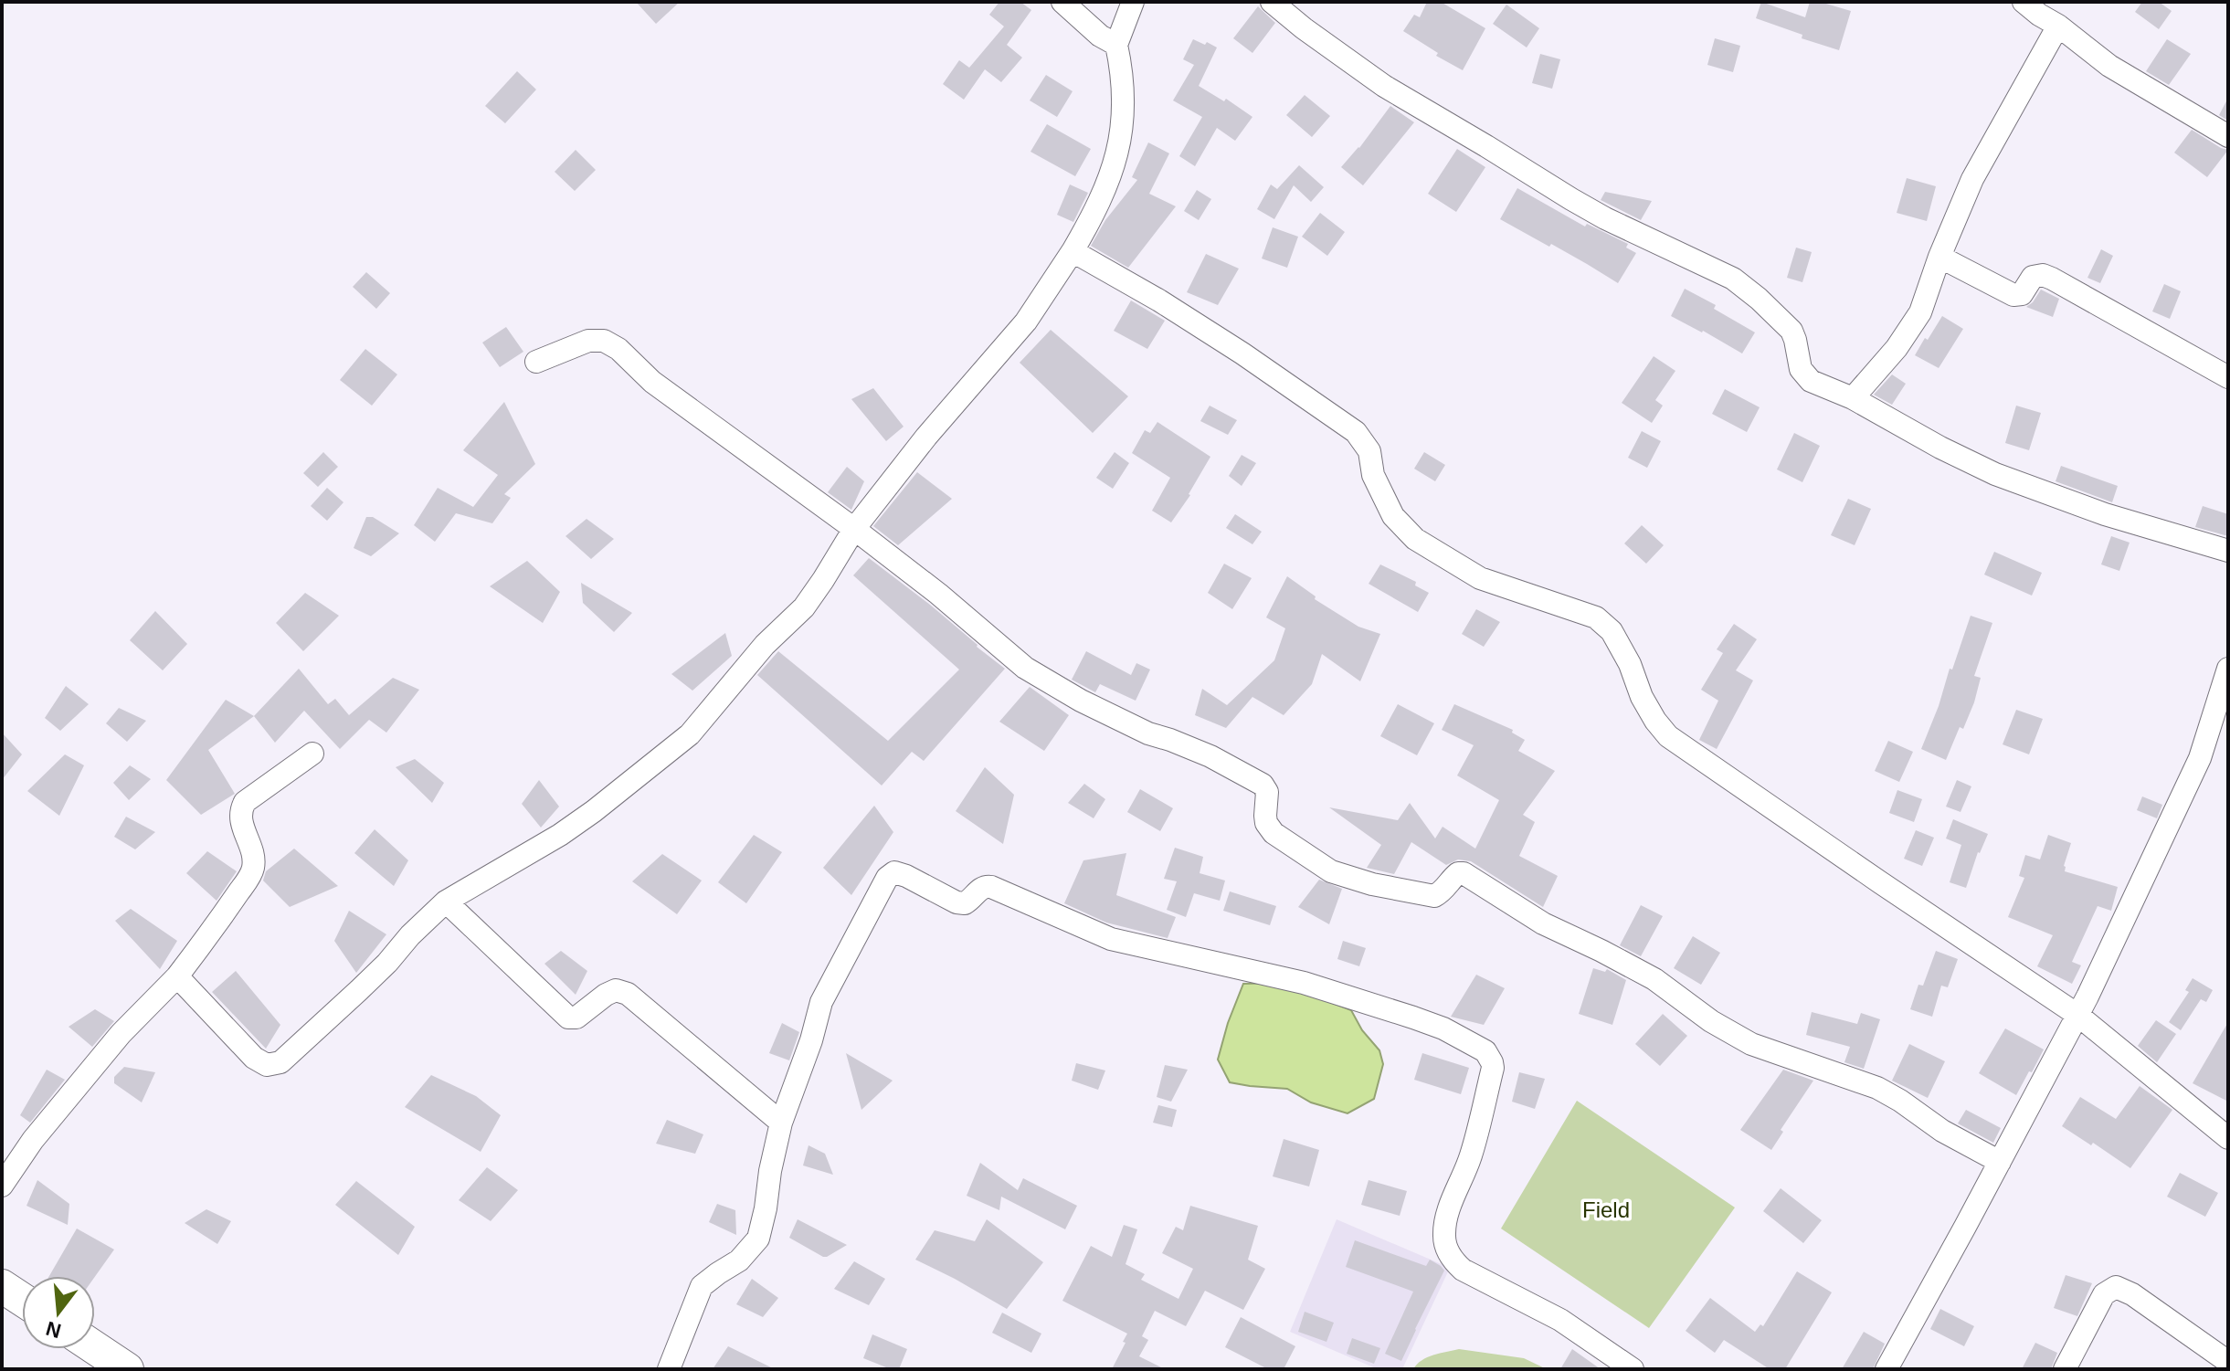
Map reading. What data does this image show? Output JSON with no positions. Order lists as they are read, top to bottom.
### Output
{
  "parks": ["Field"],
  "north": "bottom"
}
